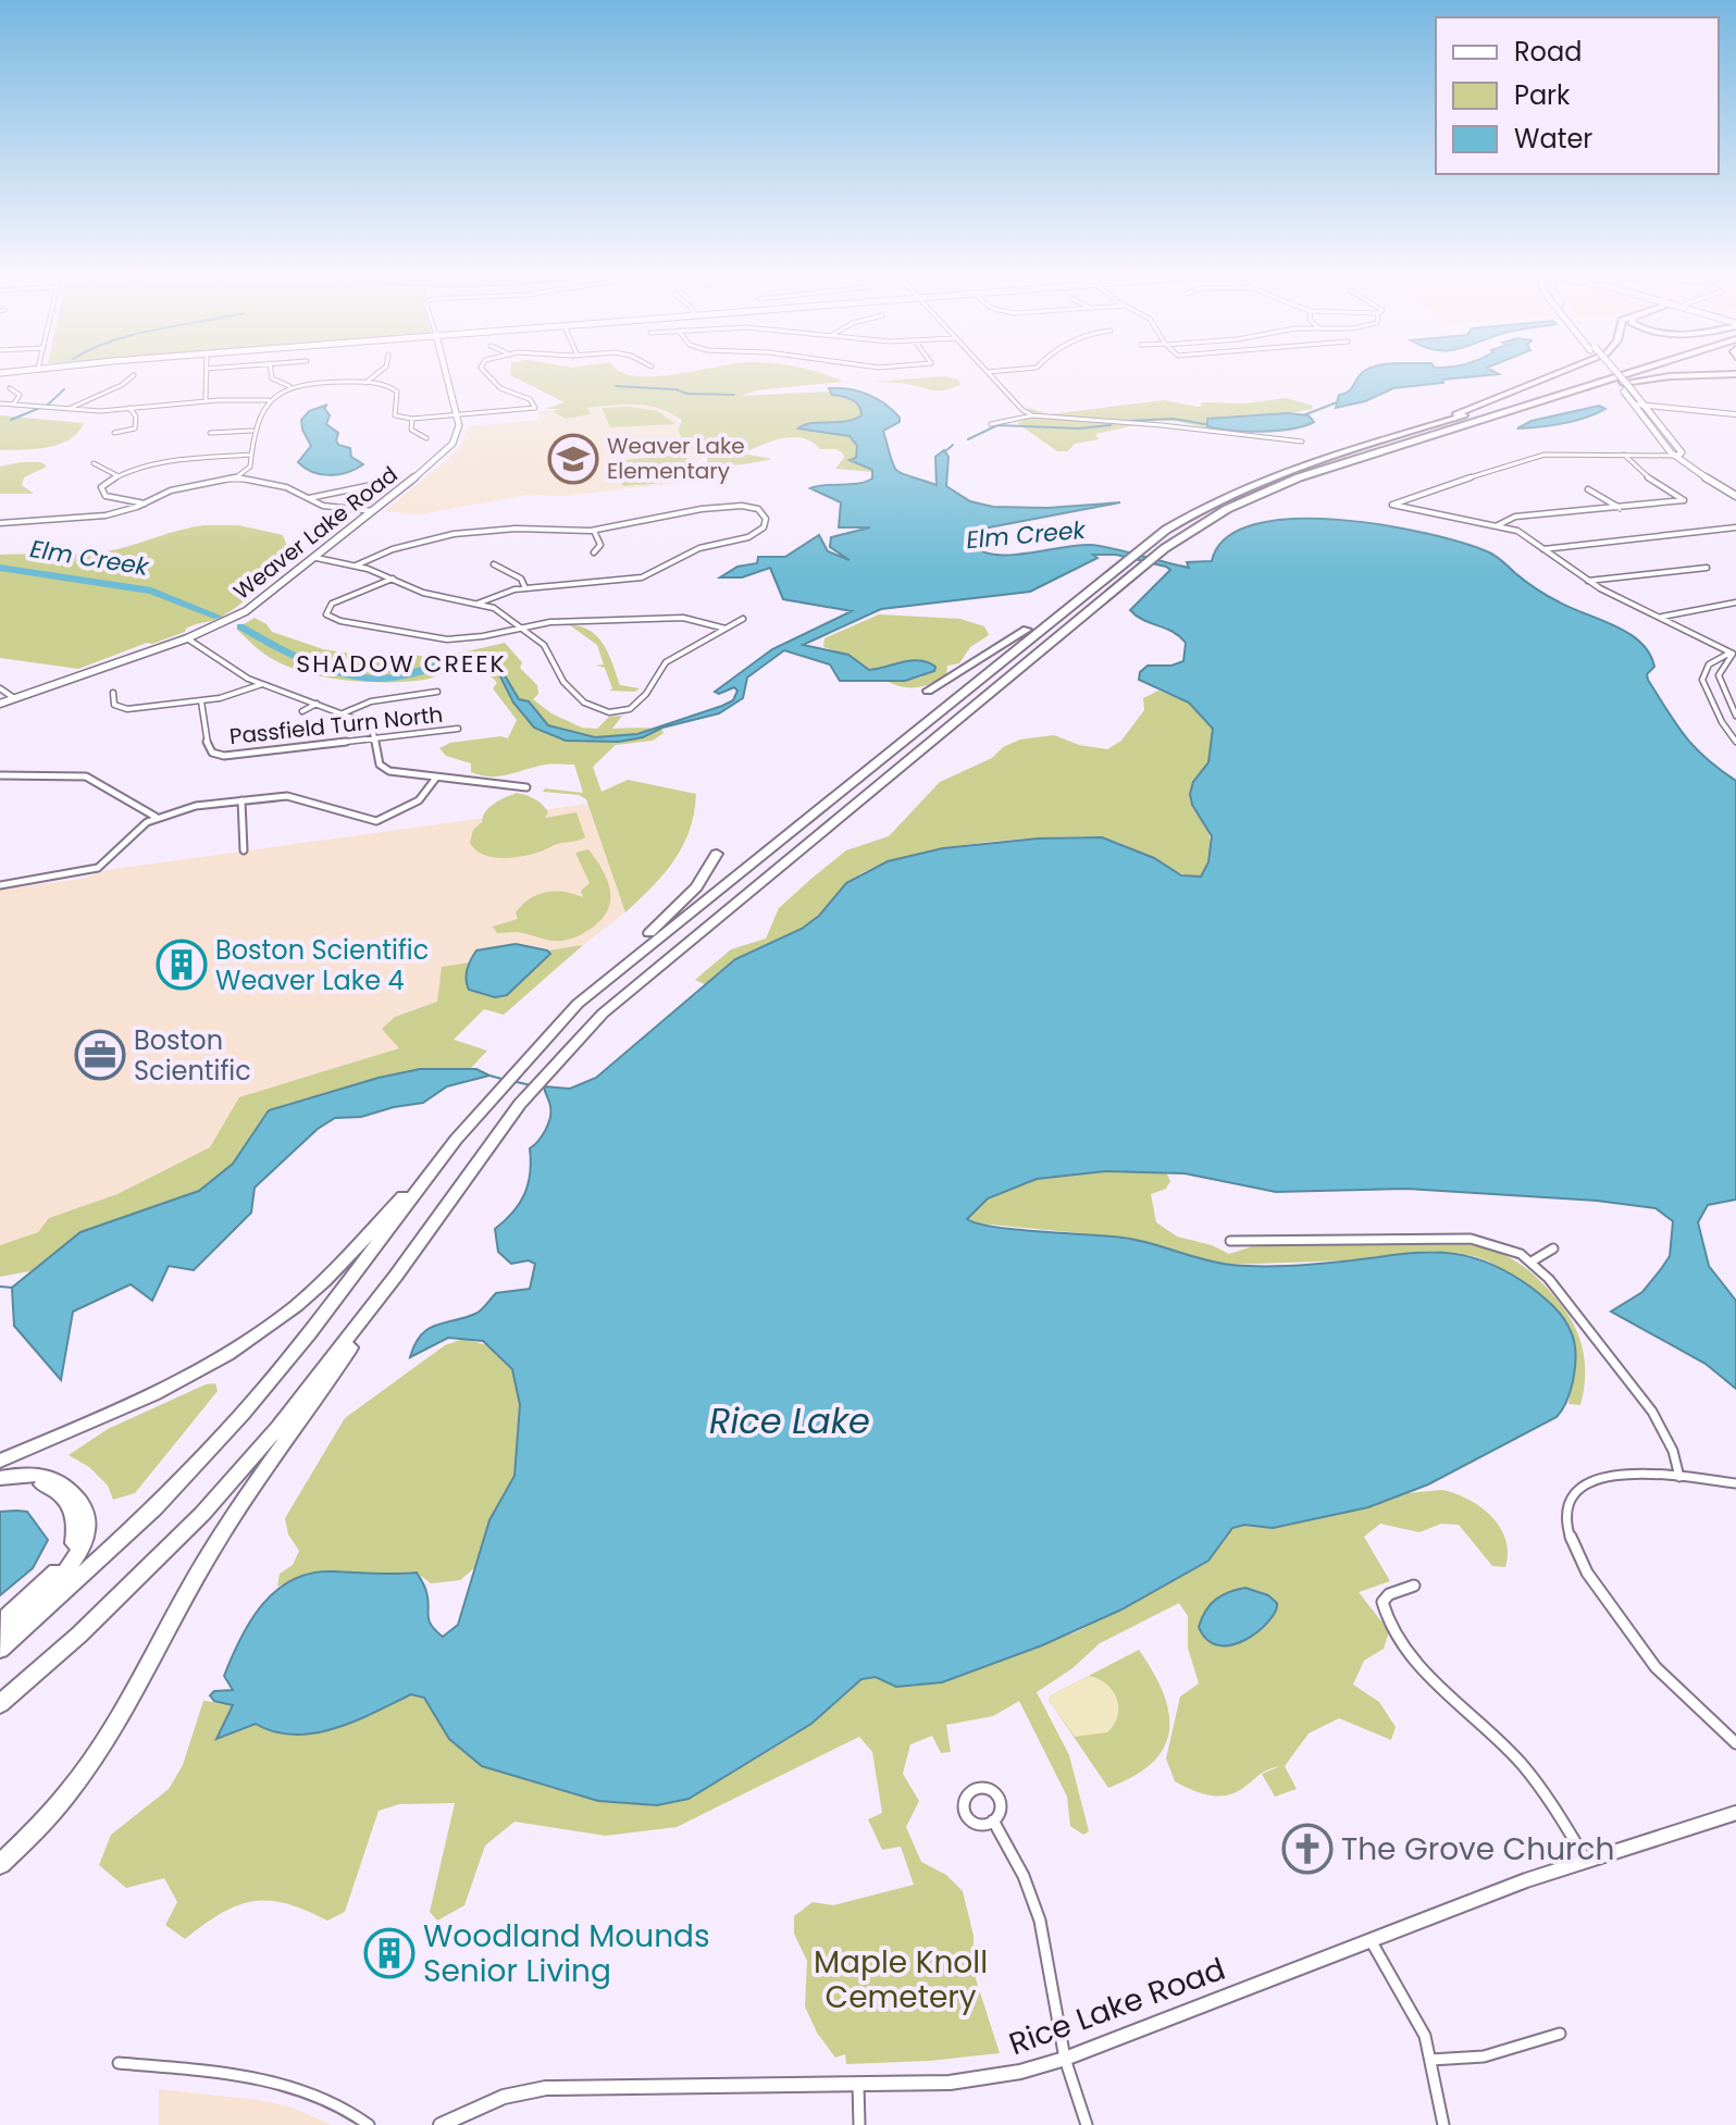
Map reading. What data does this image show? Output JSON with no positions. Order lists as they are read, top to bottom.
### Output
{
  "streets": {
    "main road": ["Weaver Lake Road"],
    "street": ["Passfield Turn North", "Rice Lake Road"]
  },
  "districts": ["SHADOW CREEK"],
  "water": ["Elm Creek", "Rice Lake"],
  "parks": ["Maple Knoll Cemetery"],
  "places": {
    "school or university": ["Weaver Lake Elementary"],
    "building": ["Boston Scientific Weaver Lake 4", "Woodland Mounds Senior Living"],
    "office": ["Boston Scientific"],
    "church": ["The Grove Church"]
  },
  "legend": ["Road", "Park", "Water"]
}
